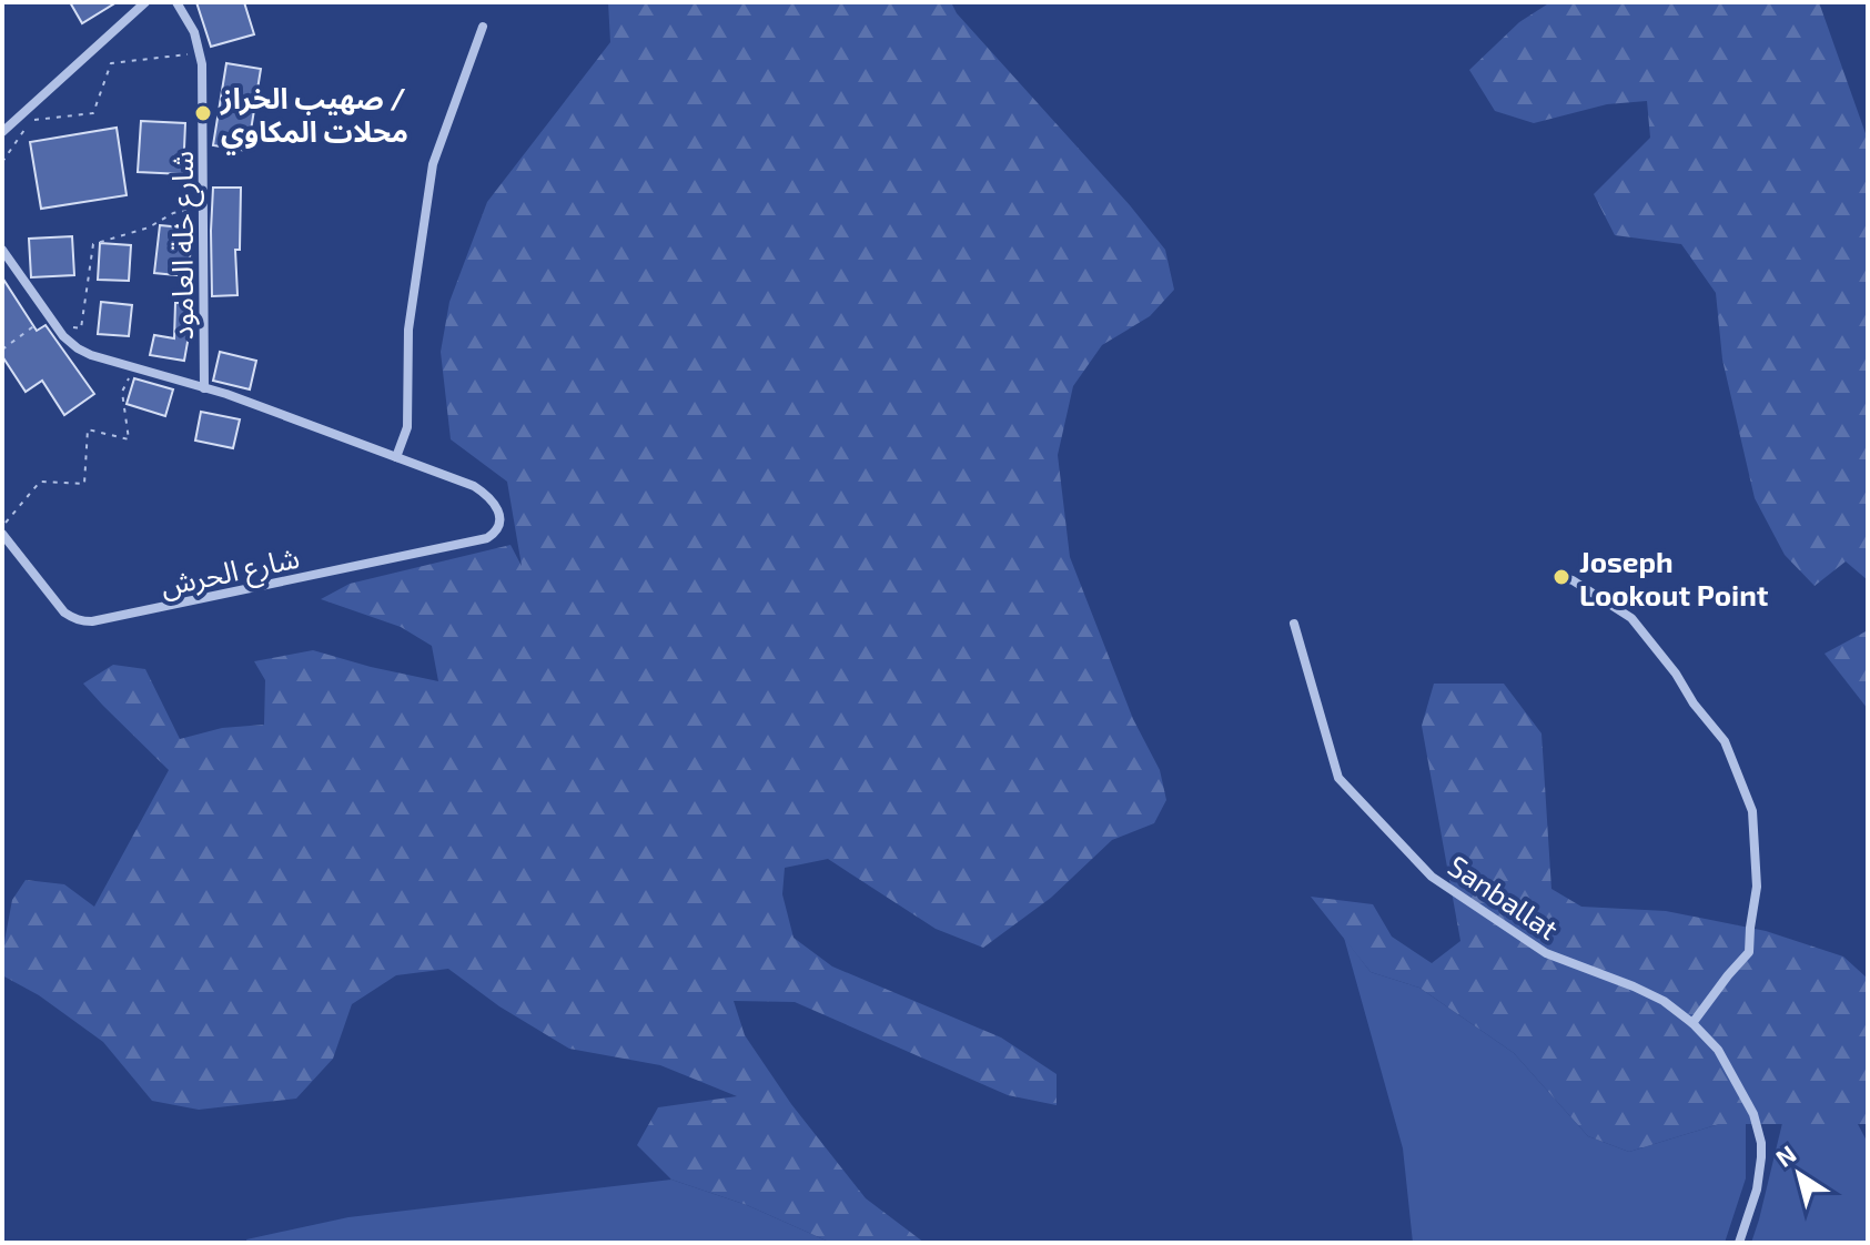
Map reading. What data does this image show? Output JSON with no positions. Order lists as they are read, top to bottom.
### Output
{
  "streets": {
    "street": ["شارع خلة العامود", "شارع الحرش", "Sanballat"]
  },
  "crossings": [
    ["شارع خلة العامود", "شارع الحرش"]
  ],
  "places": ["صهيب الخراز / محلات المكاوي", "Joseph Lookout Point"],
  "north": "top left"
}
